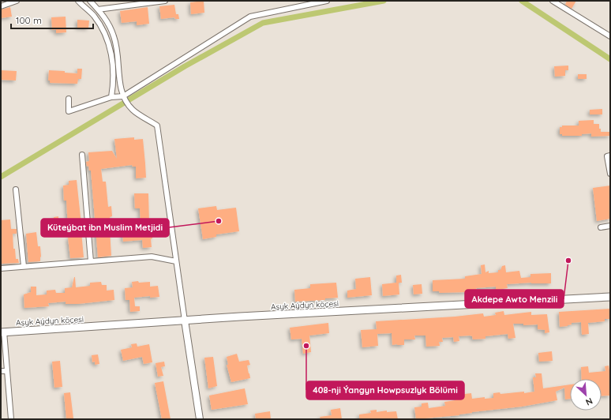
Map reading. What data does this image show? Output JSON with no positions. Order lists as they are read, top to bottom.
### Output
{
  "streets": {
    "main road": ["Aşyk Aýdyn köçesi"]
  },
  "places": ["Küteýbat ibn Muslim Metjidi", "Akdepe Awto Menzili", "408-nji Ýangyn Howpsuzlyk Bölümi"],
  "scale_bar": "100 m",
  "north": "bottom right"
}
